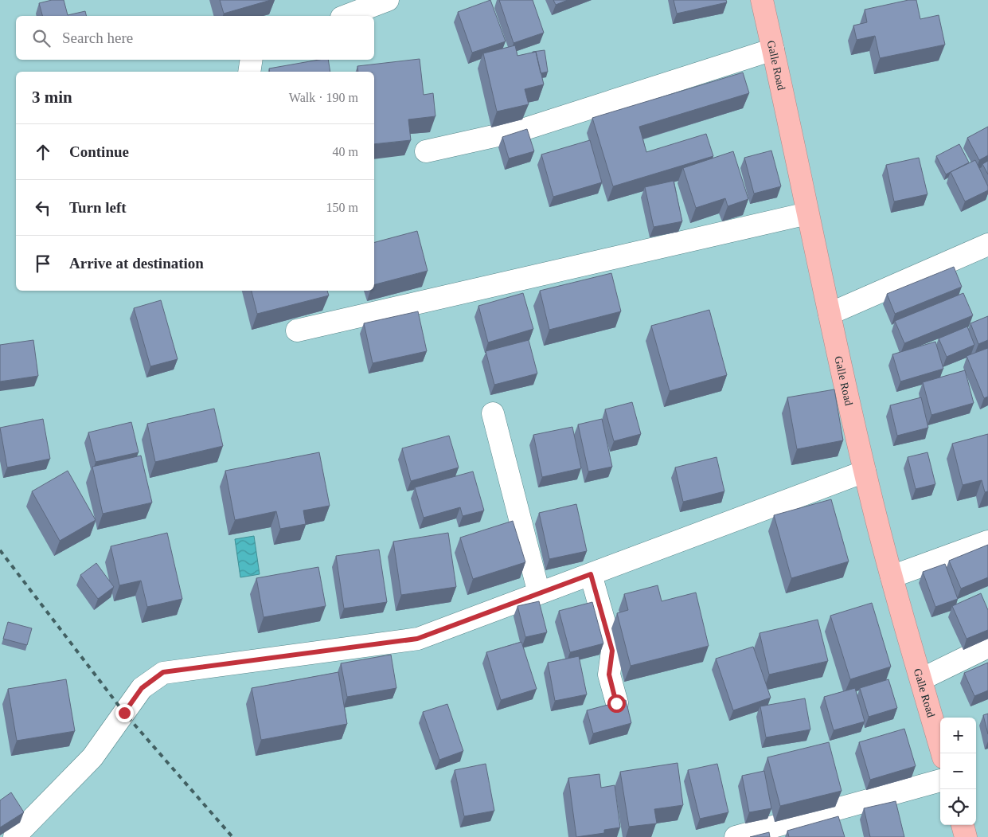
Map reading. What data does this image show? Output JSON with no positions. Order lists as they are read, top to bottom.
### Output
{
  "streets": {
    "highway": ["Galle Road"]
  },
  "page": {
    "search": "Search here",
    "heading": ["3 min", "Walk · 190 m"],
    "list": [
      ["Continue", "40 m"],
      ["Turn left", "150 m"],
      "Arrive at destination"
    ],
    "map_buttons": ["+", "−"]
  }
}
